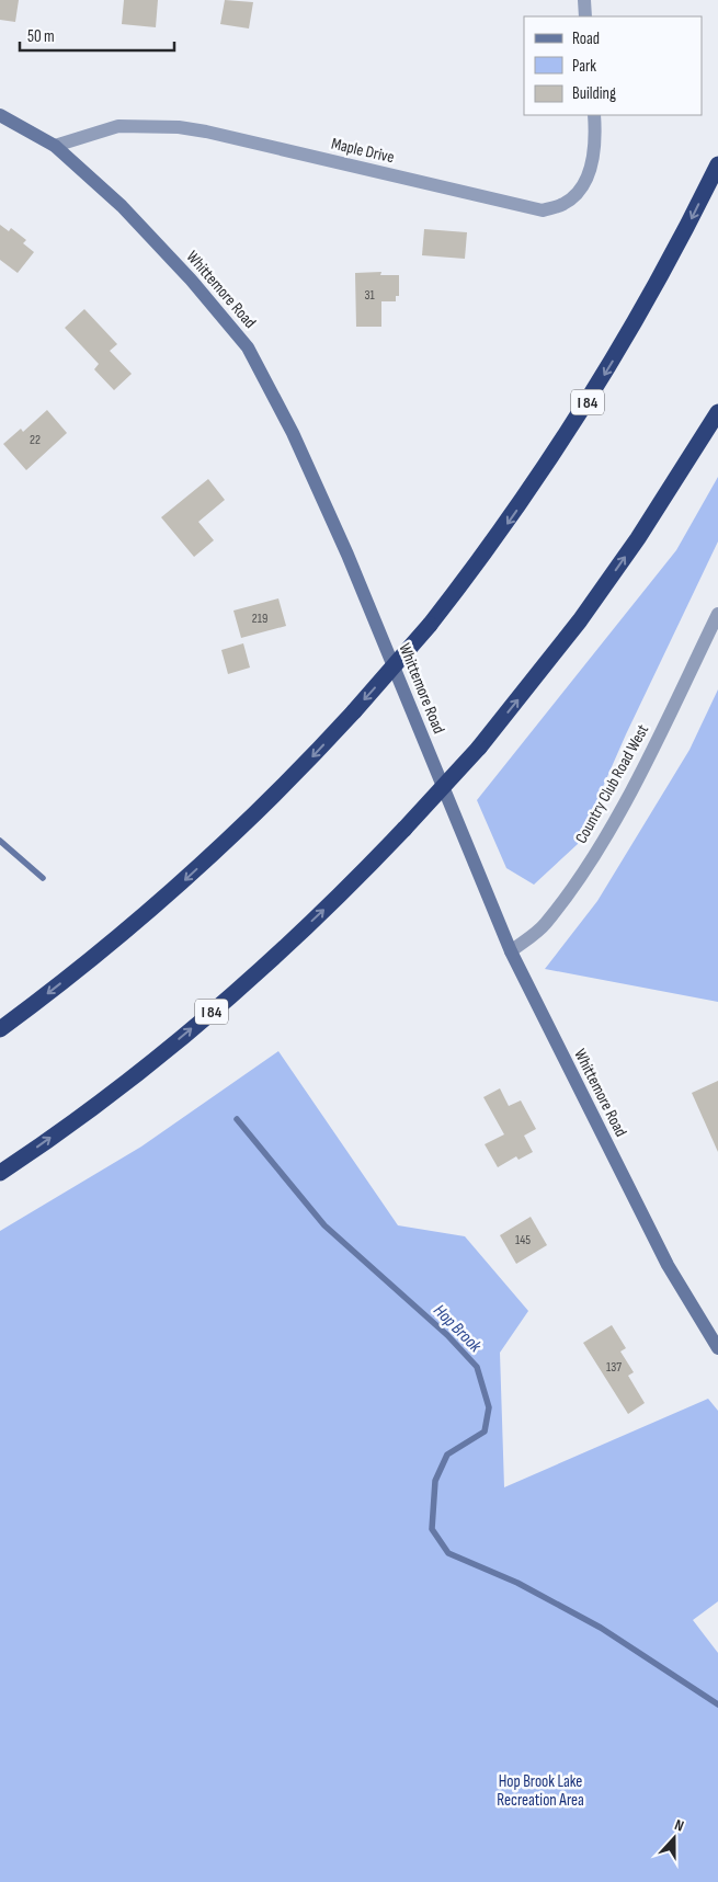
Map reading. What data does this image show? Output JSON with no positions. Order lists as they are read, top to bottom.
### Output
{
  "streets": {
    "highway": ["I 84"],
    "main road": ["Whittemore Road"],
    "street": ["Maple Drive", "Country Club Road West"]
  },
  "crossings": [
    ["Maple Drive", "Whittemore Road"],
    ["Whittemore Road", "Country Club Road West"]
  ],
  "water": ["Hop Brook"],
  "parks": ["Hop Brook Lake Recreation Area"],
  "house_numbers": [
    "31",
    "22",
    "219",
    "145",
    "137"
  ],
  "legend": ["Road", "Park", "Building"],
  "scale_bar": "50 m",
  "north": "top"
}
